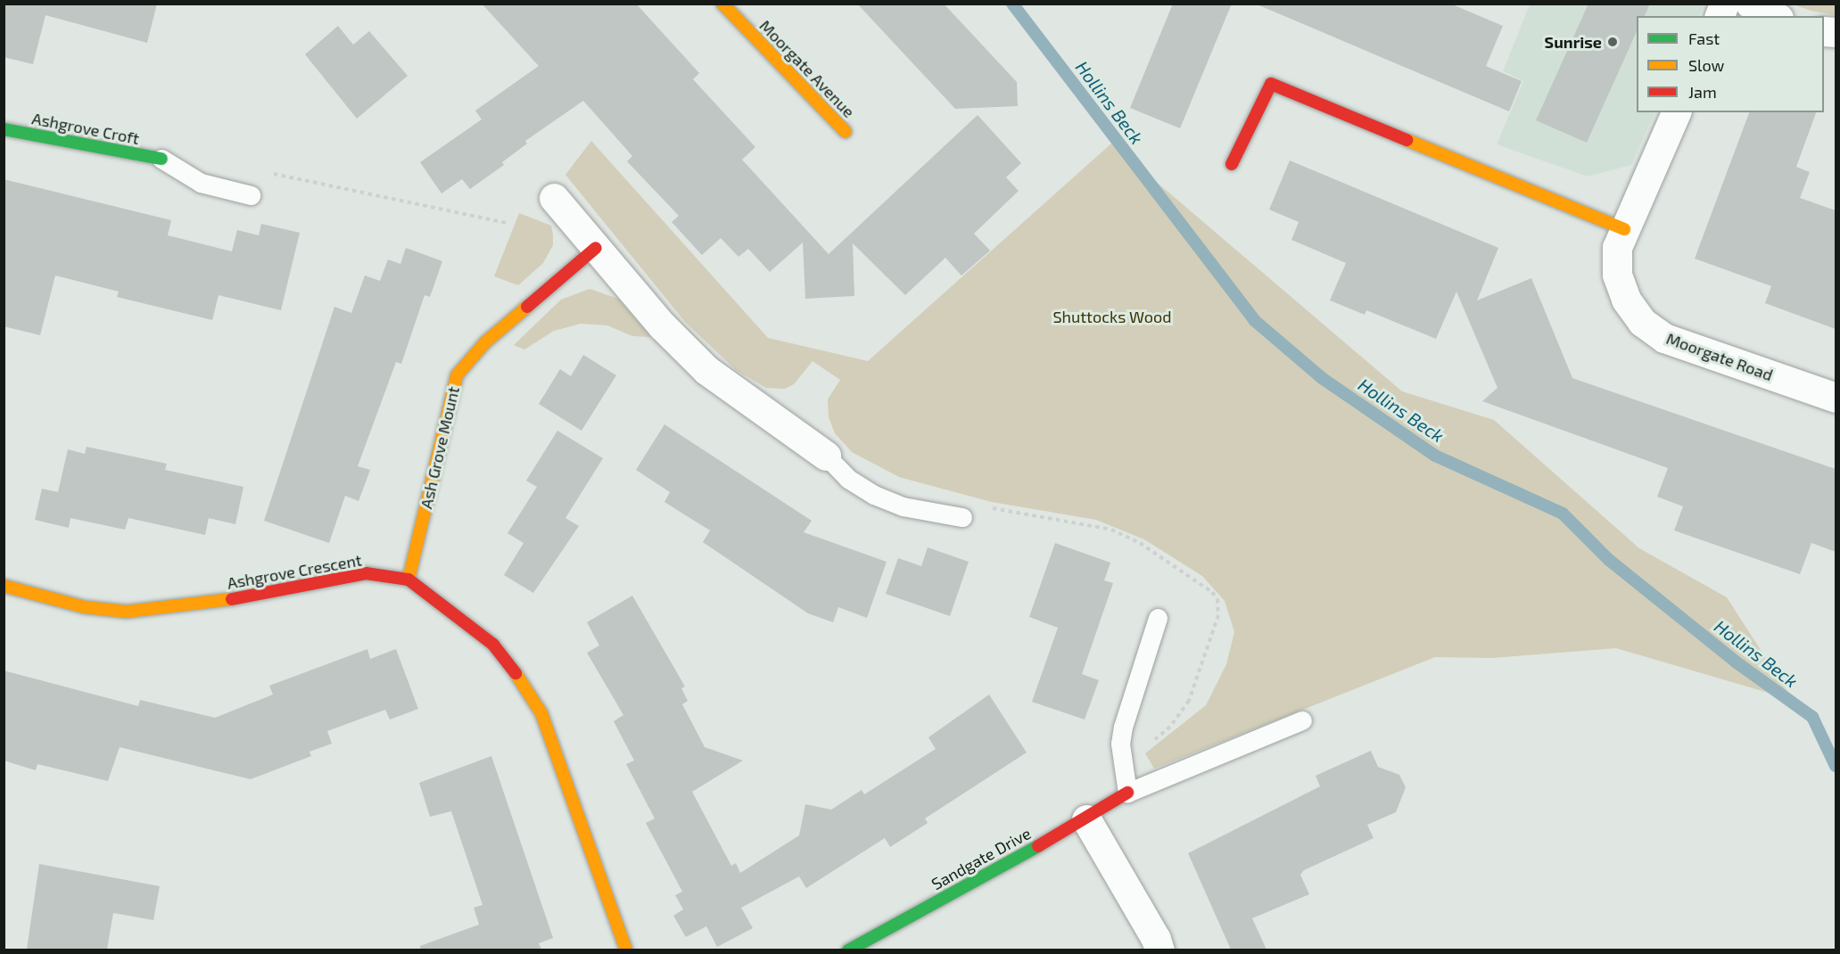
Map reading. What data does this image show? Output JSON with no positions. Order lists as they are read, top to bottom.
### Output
{
  "streets": {
    "street": [
      "Moorgate Avenue",
      "Ashgrove Croft",
      "Moorgate Road",
      "Ash Grove Mount",
      "Ashgrove Crescent",
      "Sandgate Drive"
    ]
  },
  "crossings": [
    ["Ash Grove Mount", "Ashgrove Crescent"]
  ],
  "water": ["Hollins Beck"],
  "parks": ["Shuttocks Wood"],
  "places": ["Sunrise"],
  "legend": ["Fast", "Slow", "Jam"]
}
